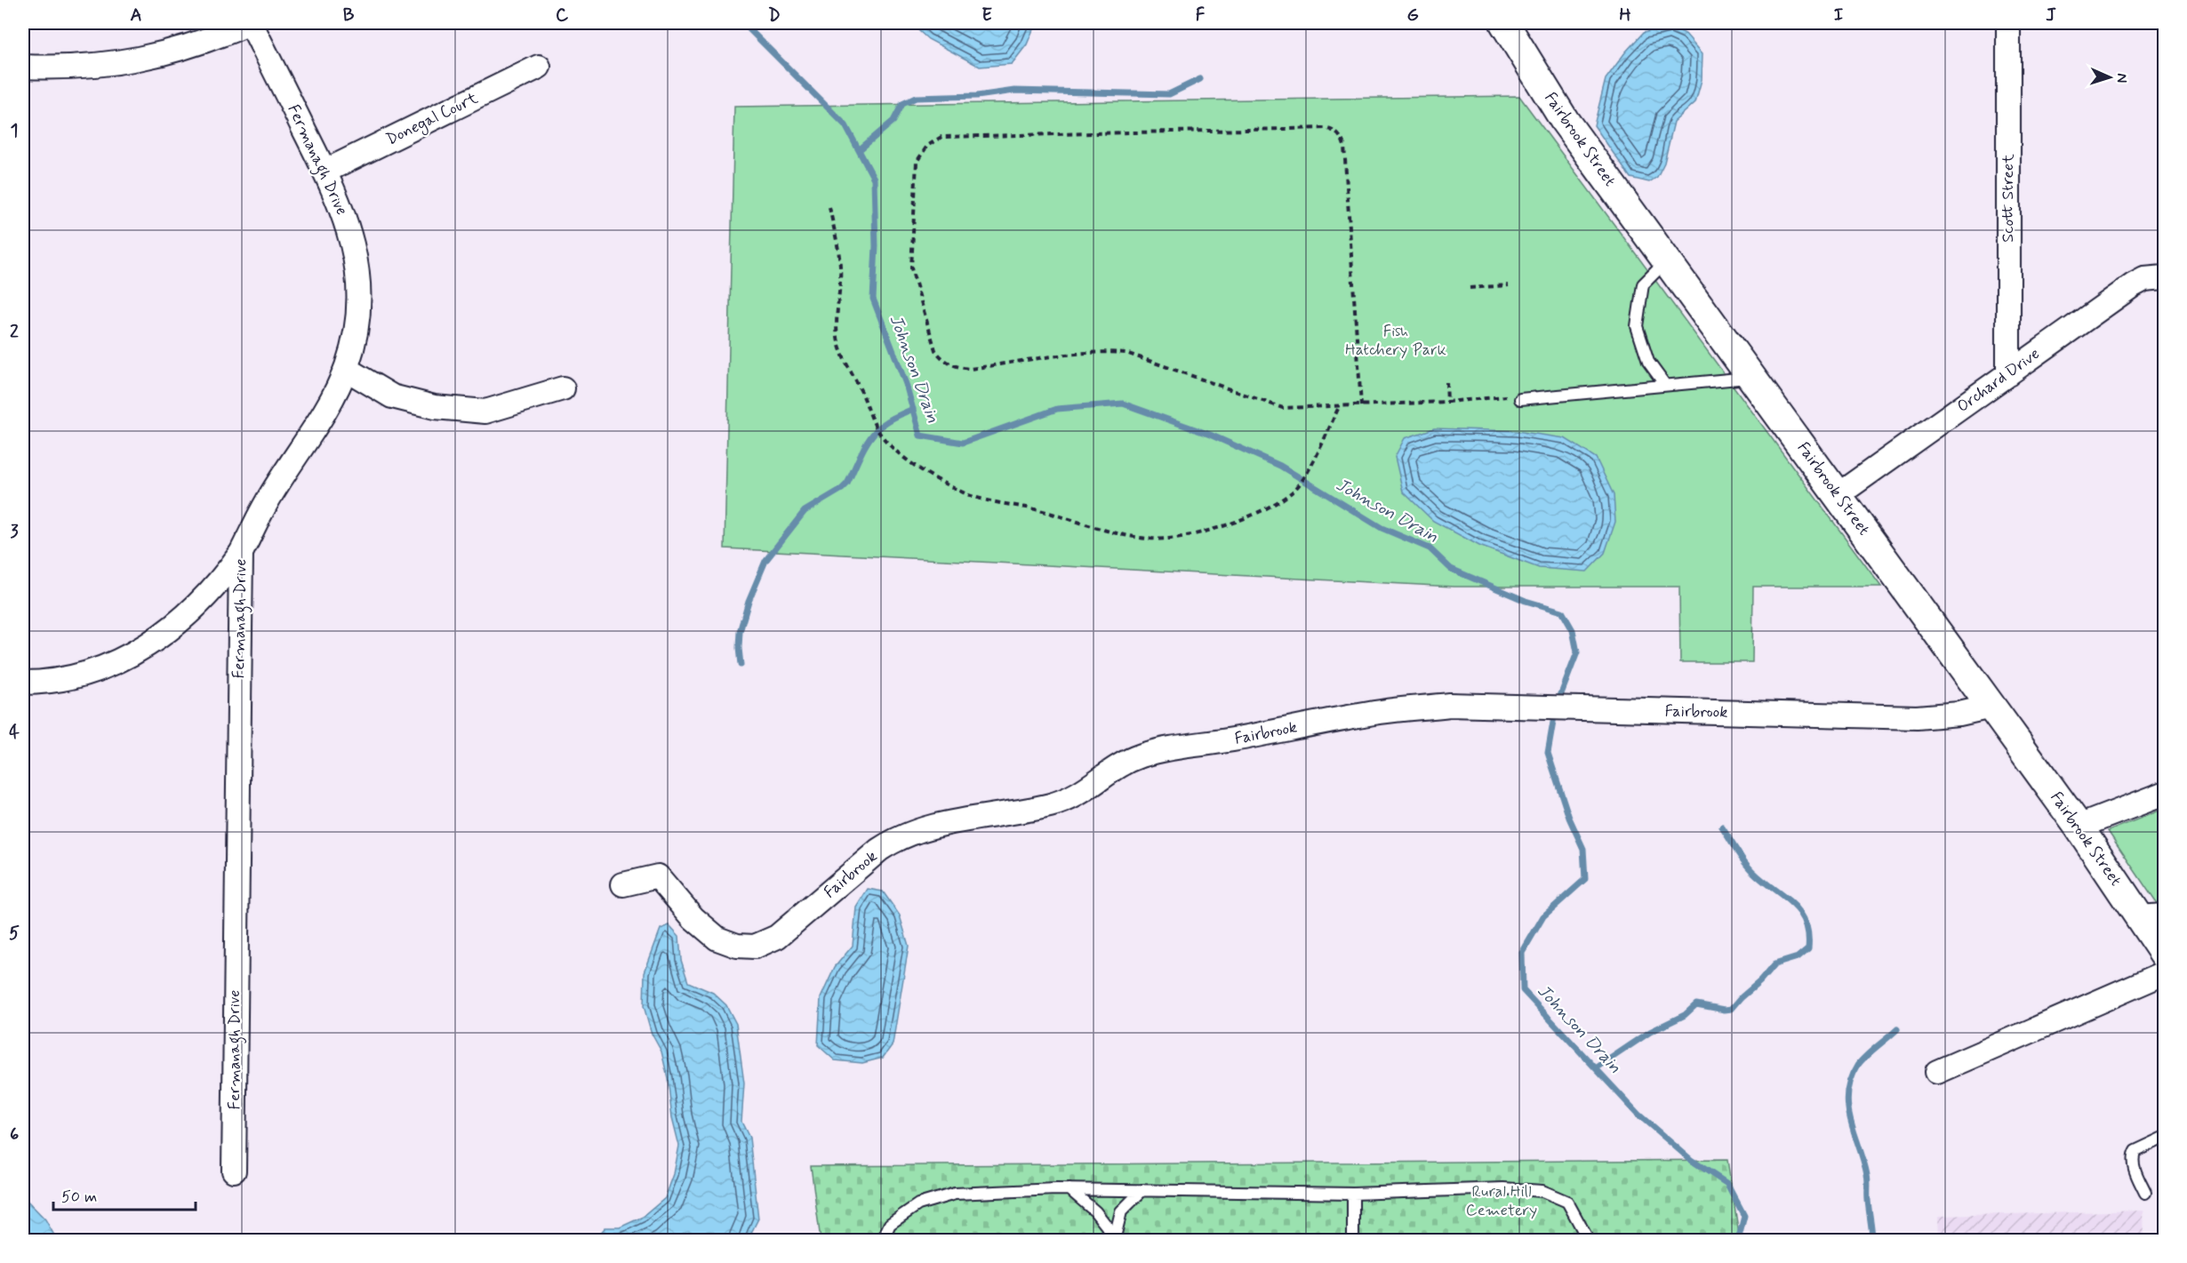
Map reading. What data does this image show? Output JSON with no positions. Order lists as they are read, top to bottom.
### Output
{
  "streets": {
    "street": [
      "Donegal Court",
      "Fairbrook Street",
      "Fermanagh Drive",
      "Scott Street",
      "Orchard Drive",
      "Fairbrook"
    ]
  },
  "crossings": [
    ["Donegal Court", "Fermanagh Drive"],
    ["Fairbrook Street", "Orchard Drive"],
    ["Fairbrook Street", "Fairbrook"],
    ["Scott Street", "Orchard Drive"]
  ],
  "water": ["Johnson Drain"],
  "parks": ["Fish Hatchery Park", "Rural Hill Cemetery"],
  "scale_bar": "50 m",
  "north": "right",
  "grid": {
    "columns": [
      "A",
      "B",
      "C",
      "D",
      "E",
      "F",
      "G",
      "H",
      "I",
      "J"
    ],
    "rows": [
      "1",
      "2",
      "3",
      "4",
      "5",
      "6"
    ]
  }
}
